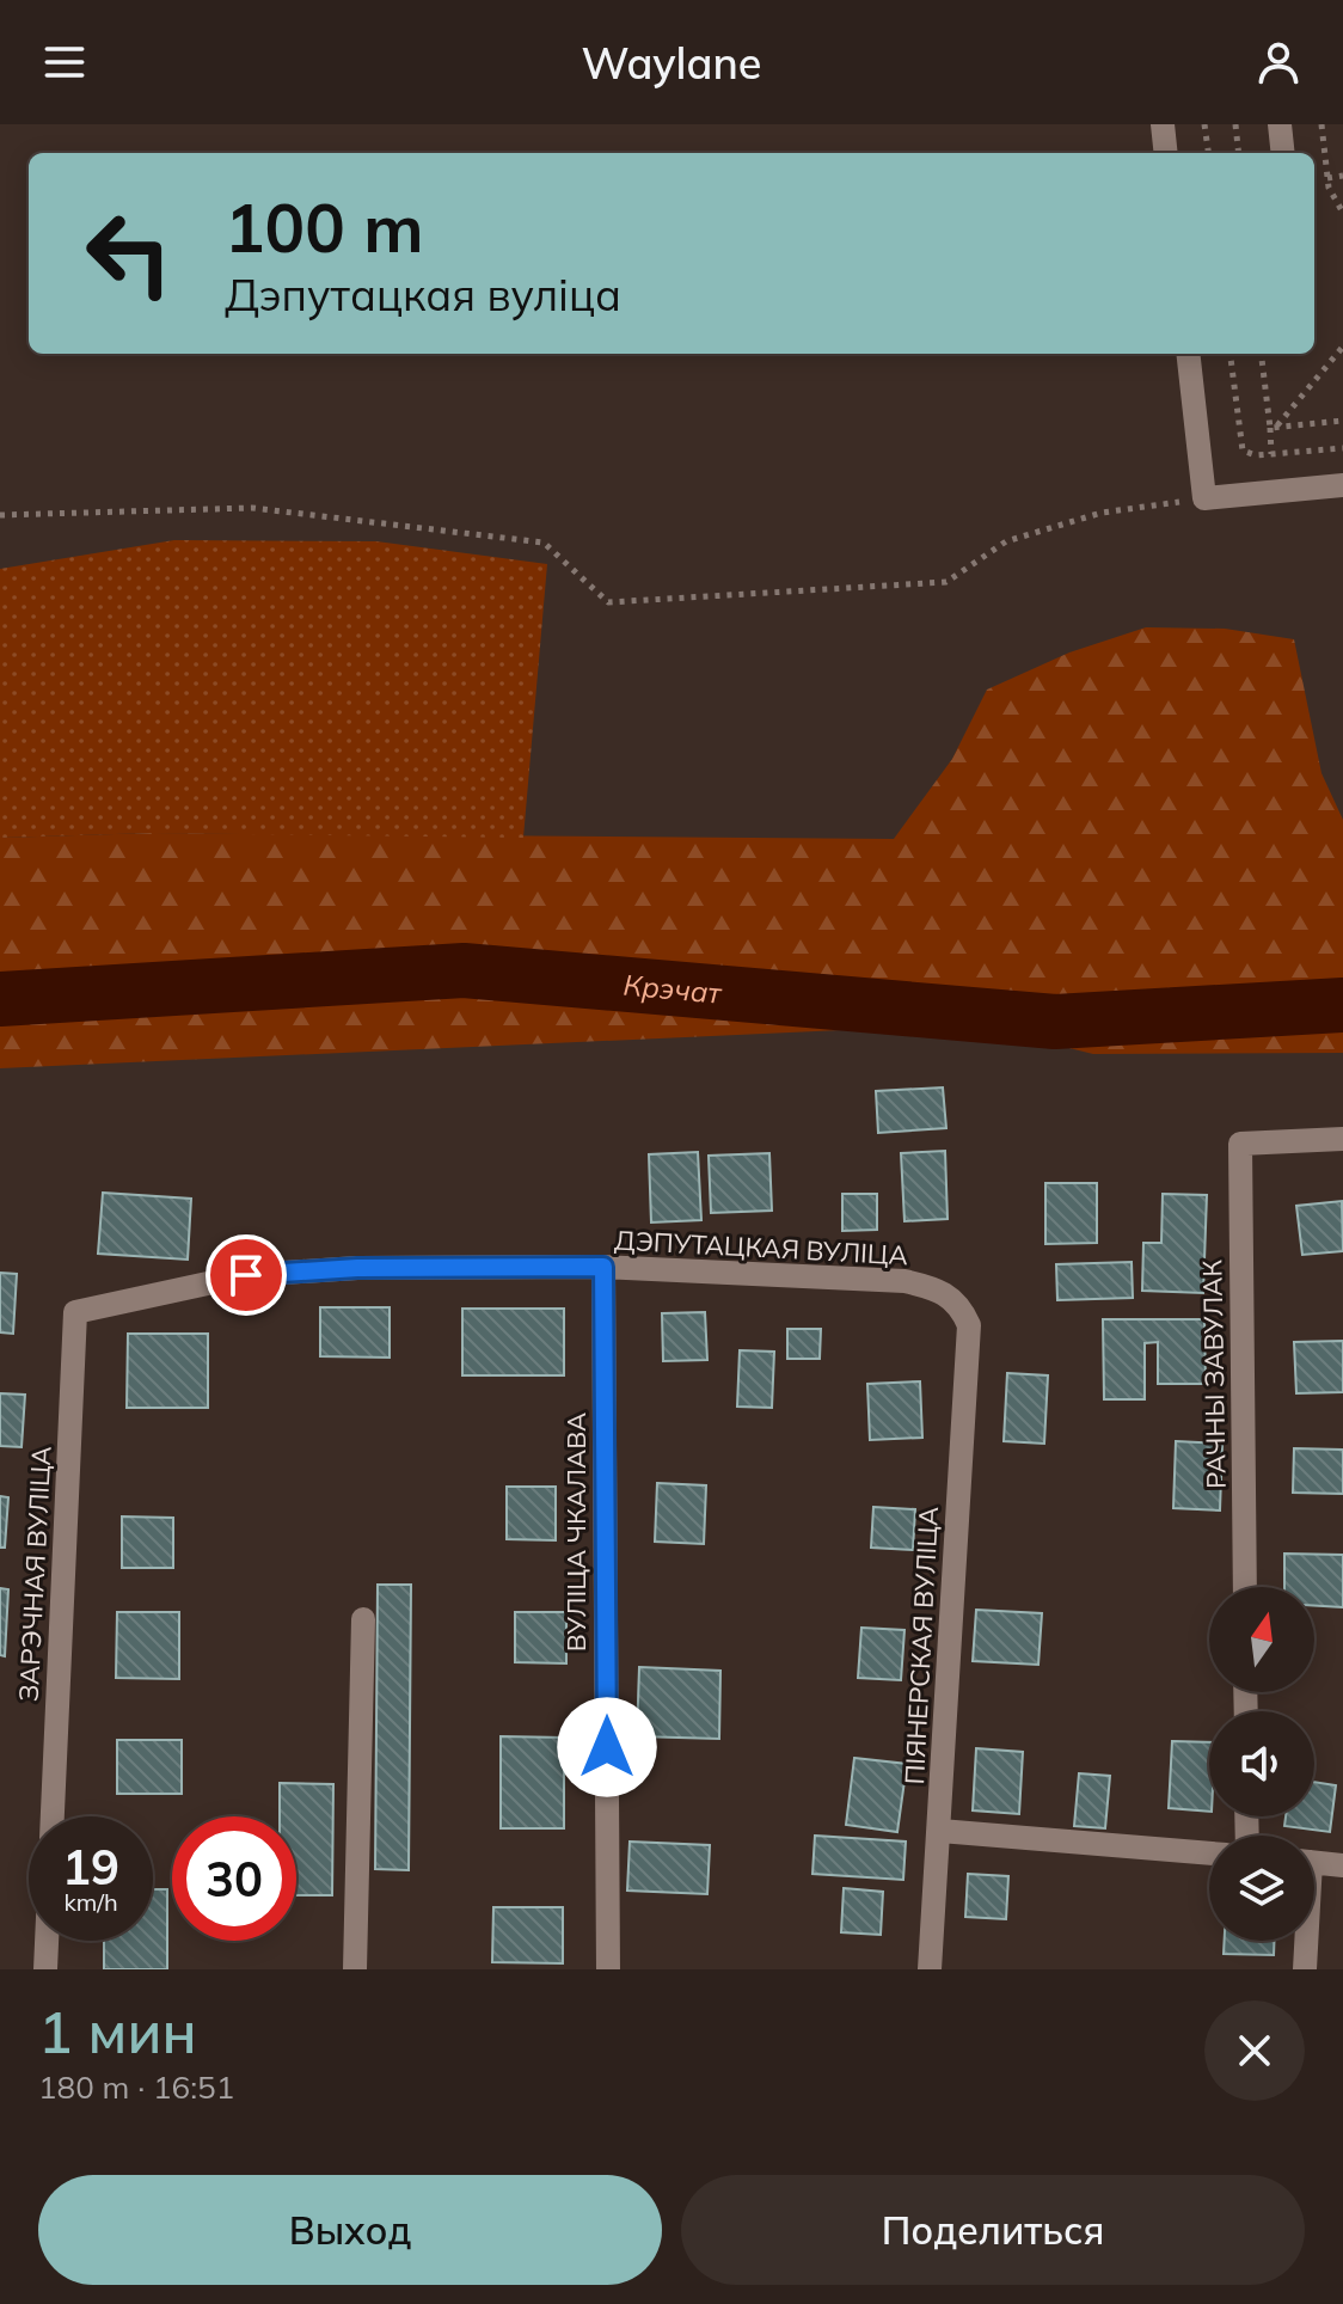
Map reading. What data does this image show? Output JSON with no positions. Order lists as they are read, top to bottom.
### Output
{
  "streets": {
    "street": [
      "ДЭПУТАЦКАЯ ВУЛІЦА",
      "РАЧНЫ ЗАВУЛАК",
      "ВУЛІЦА ЧКАЛАВА",
      "ЗАРЭЧНАЯ ВУЛІЦА",
      "ПІЯНЕРСКАЯ ВУЛІЦА"
    ]
  },
  "crossings": [
    ["ДЭПУТАЦКАЯ ВУЛІЦА", "ВУЛІЦА ЧКАЛАВА"],
    ["ДЭПУТАЦКАЯ ВУЛІЦА", "ЗАРЭЧНАЯ ВУЛІЦА"],
    ["ДЭПУТАЦКАЯ ВУЛІЦА", "ПІЯНЕРСКАЯ ВУЛІЦА"]
  ],
  "water": ["Крэчат"],
  "north": "top",
  "page": {
    "header": "Waylane",
    "turn": ["100 m", "Дэпутацкая вуліца"],
    "speed": "19 km/h",
    "limit": "30",
    "heading": ["1 мин", "180 m · 16:51"],
    "buttons": ["Выход", "Поделиться"]
  }
}
